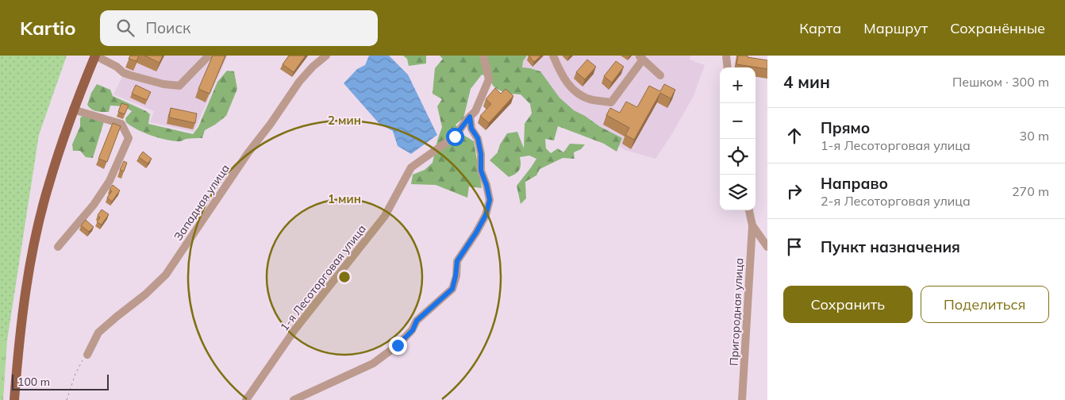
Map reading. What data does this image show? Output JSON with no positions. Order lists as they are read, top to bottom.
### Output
{
  "streets": {
    "street": ["Западная улица", "1-я Лесоторговая улица", "Пригородная улица"]
  },
  "scale_bar": "100 m",
  "page": {
    "header": "Kartio",
    "search": "Поиск",
    "nav": ["Карта", "Маршрут", "Сохранённые"],
    "heading": ["4 мин", "Пешком · 300 m"],
    "map_buttons": ["+", "−"],
    "list": [
      ["Прямо", "1-я Лесоторговая улица", "30 m"],
      ["Направо", "2-я Лесоторговая улица", "270 m"],
      "Пункт назначения"
    ],
    "buttons": ["Сохранить", "Поделиться"],
    "scale": "100 m"
  },
  "rings": ["2 мин", "1 мин"]
}
